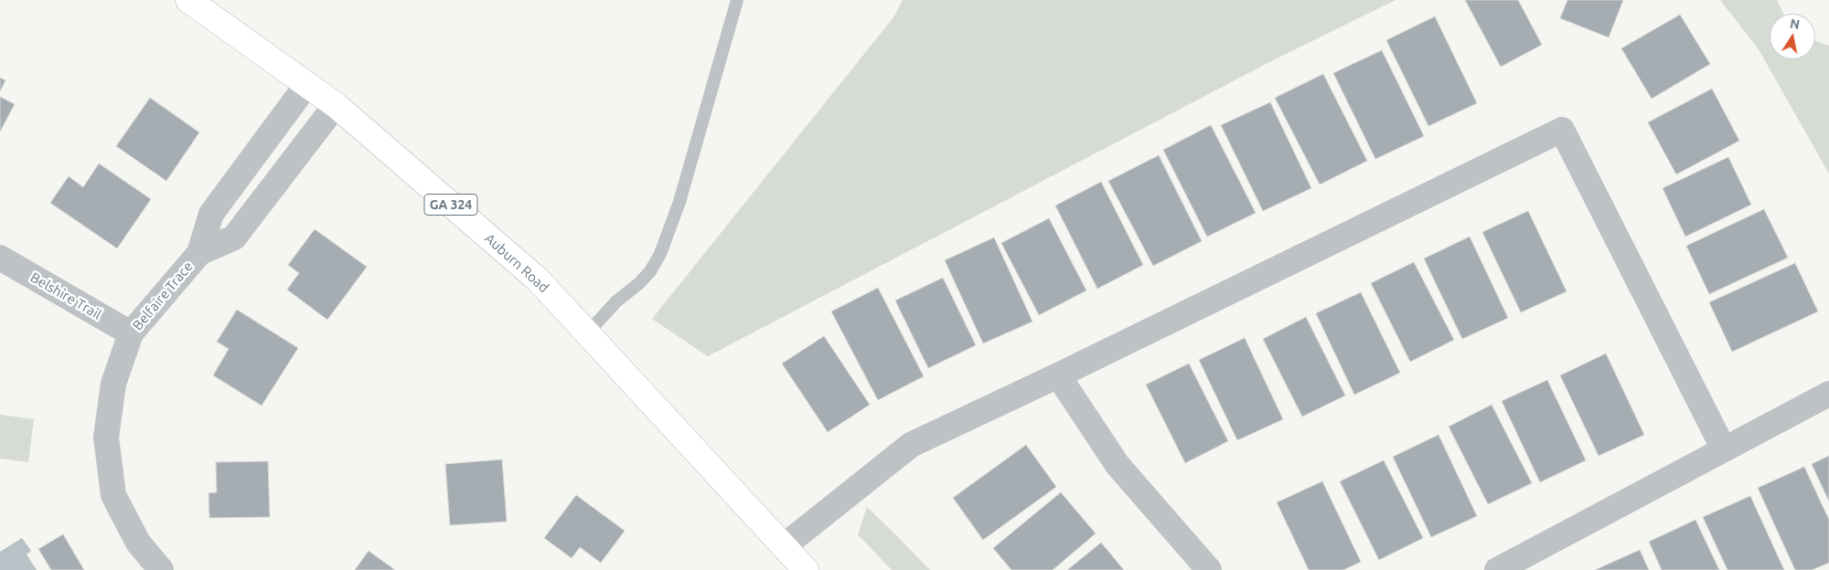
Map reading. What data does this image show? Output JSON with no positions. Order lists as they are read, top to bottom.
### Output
{
  "streets": {
    "main road": ["GA 324", "Auburn Road"],
    "street": ["Belshire Trail", "Belfaire Trace"]
  },
  "crossings": [
    ["Auburn Road", "Belfaire Trace"],
    ["Belshire Trail", "Belfaire Trace"]
  ],
  "north": "top"
}
